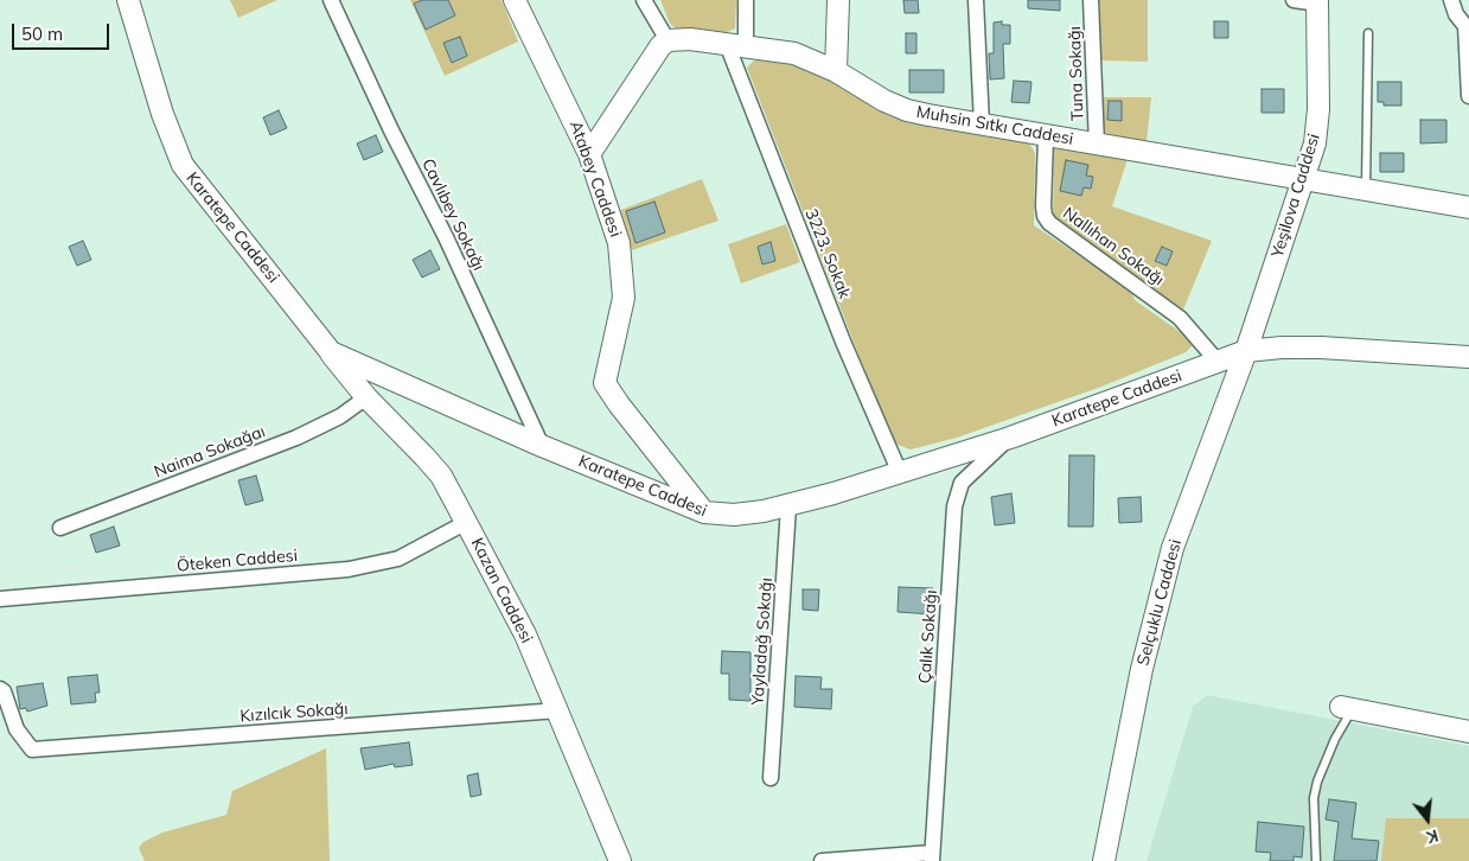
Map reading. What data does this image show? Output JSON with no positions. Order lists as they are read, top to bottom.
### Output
{
  "streets": {
    "street": [
      "Tuna Sokağı",
      "Muhsin Sıtkı Caddesi",
      "Atabey Caddesi",
      "Yeşilova Caddesi",
      "Cavlıbey Sokağı",
      "Karatepe Caddesi",
      "Nallıhan Sokağı",
      "3223. Sokak",
      "Naima Sokağaı",
      "Öteken Caddesi",
      "Kazan Caddesi",
      "Selçuklu Caddesi",
      "Çalık Sokağı",
      "Yayladağ Sokağı",
      "Kızılcık Sokağı"
    ]
  },
  "crossings": [
    ["Tuna Sokağı", "Muhsin Sıtkı Caddesi"],
    ["Muhsin Sıtkı Caddesi", "Yeşilova Caddesi"],
    ["Muhsin Sıtkı Caddesi", "Nallıhan Sokağı"],
    ["Muhsin Sıtkı Caddesi", "3223. Sokak"],
    ["Atabey Caddesi", "Karatepe Caddesi"],
    ["Yeşilova Caddesi", "Karatepe Caddesi"],
    ["Yeşilova Caddesi", "Selçuklu Caddesi"],
    ["Cavlıbey Sokağı", "Karatepe Caddesi"],
    ["Karatepe Caddesi", "Nallıhan Sokağı"],
    ["Karatepe Caddesi", "3223. Sokak"],
    ["Karatepe Caddesi", "Kazan Caddesi"],
    ["Karatepe Caddesi", "Selçuklu Caddesi"],
    ["Karatepe Caddesi", "Çalık Sokağı"],
    ["Karatepe Caddesi", "Yayladağ Sokağı"],
    ["Naima Sokağaı", "Kazan Caddesi"],
    ["Öteken Caddesi", "Kazan Caddesi"],
    ["Kazan Caddesi", "Kızılcık Sokağı"]
  ],
  "scale_bar": "50 m",
  "north": "bottom"
}
